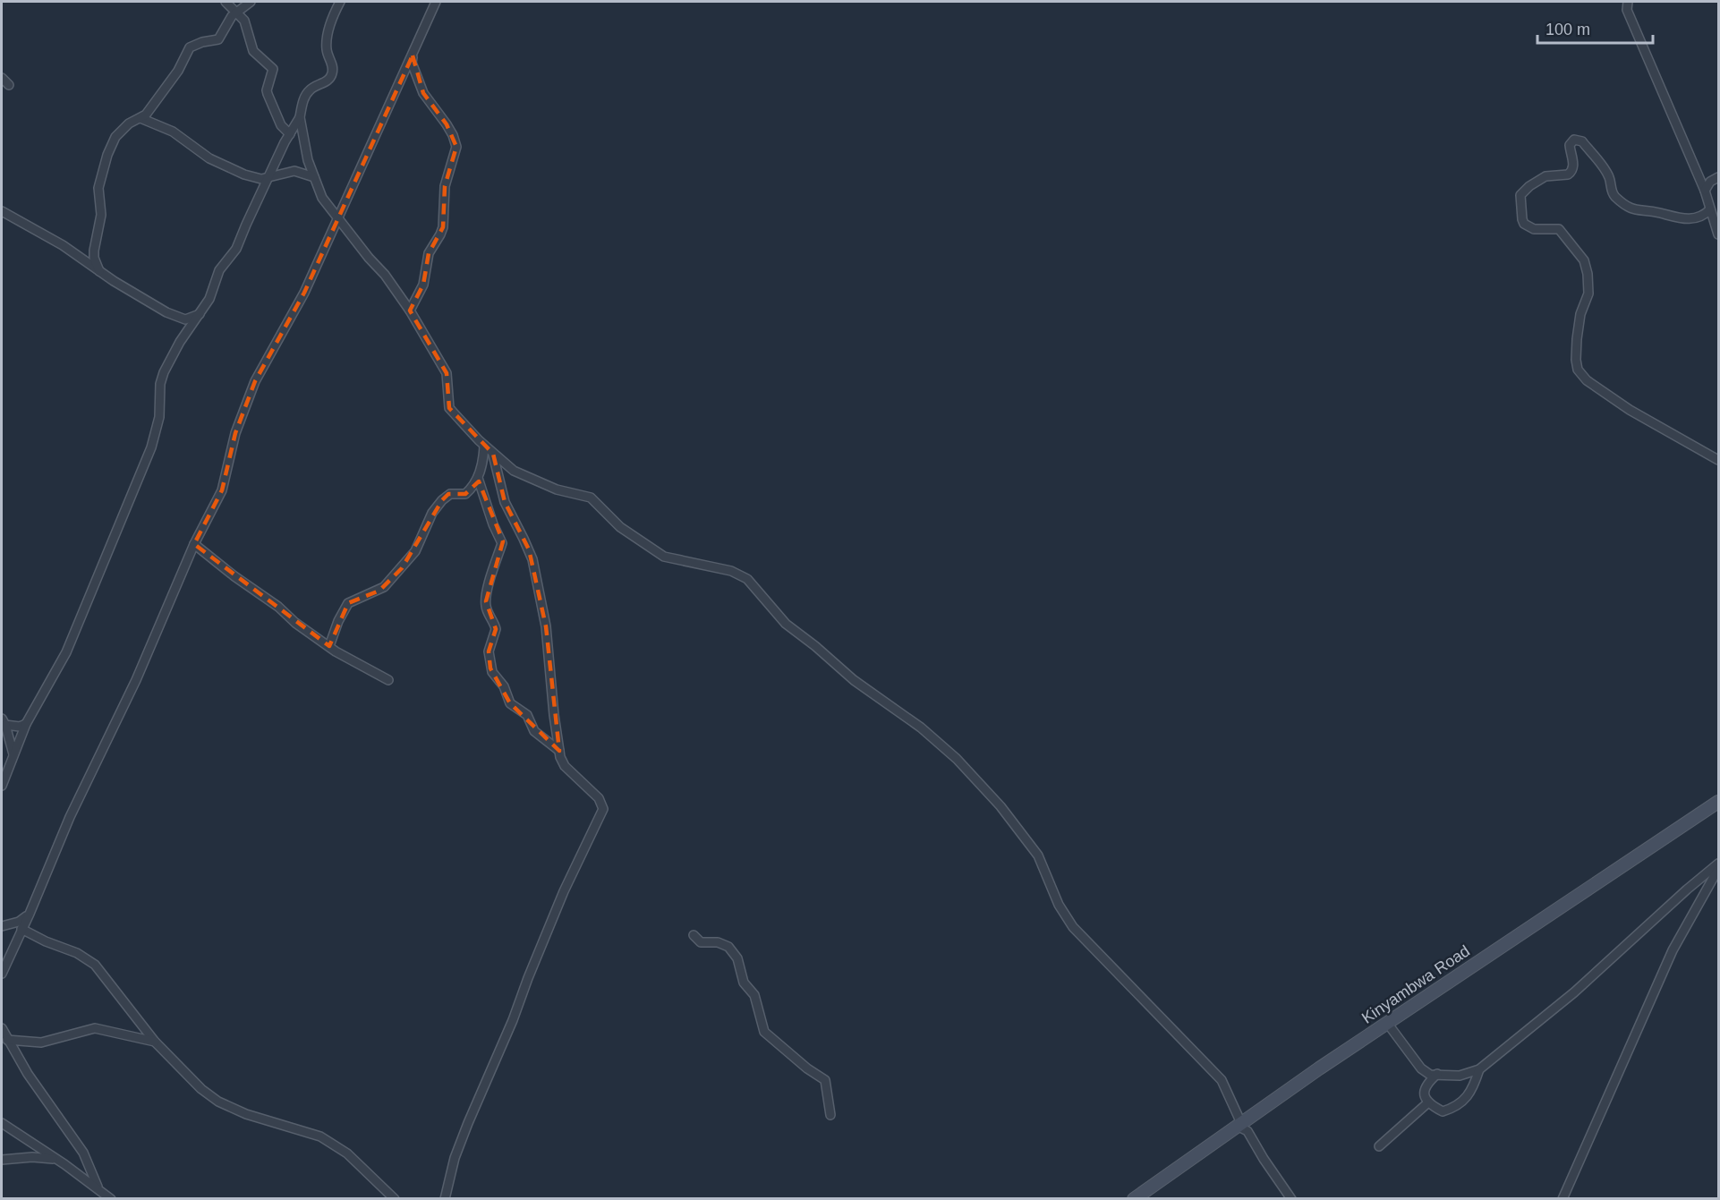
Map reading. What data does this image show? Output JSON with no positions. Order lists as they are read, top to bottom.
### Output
{
  "streets": {
    "street": ["Kinyambwa Road"]
  },
  "scale_bar": "100 m"
}
